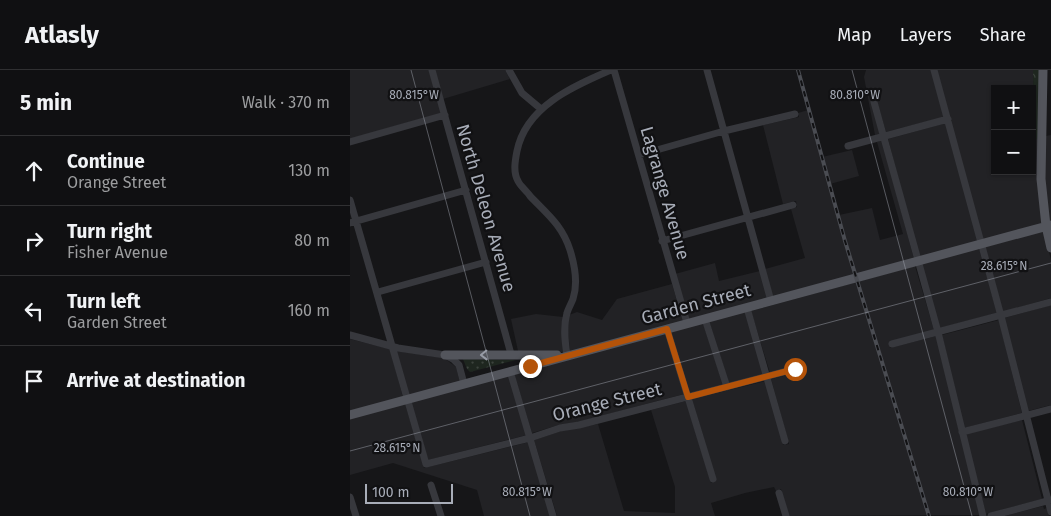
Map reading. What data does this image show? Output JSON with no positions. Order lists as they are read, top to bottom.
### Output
{
  "streets": {
    "main road": ["Garden Street"],
    "street": ["Lagrange Avenue", "North Deleon Avenue", "Orange Street"]
  },
  "crossings": [
    ["Lagrange Avenue", "Garden Street"],
    ["Garden Street", "Orange Street"]
  ],
  "scale_bar": "100 m",
  "page": {
    "header": "Atlasly",
    "nav": ["Map", "Layers", "Share"],
    "heading": ["5 min", "Walk · 370 m"],
    "map_buttons": ["+", "−"],
    "list": [
      ["Continue", "Orange Street", "130 m"],
      ["Turn right", "Fisher Avenue", "80 m"],
      ["Turn left", "Garden Street", "160 m"],
      "Arrive at destination"
    ],
    "scale": "100 m"
  },
  "coordinates": ["80.815°W", "80.810°W", "28.615°N"]
}
